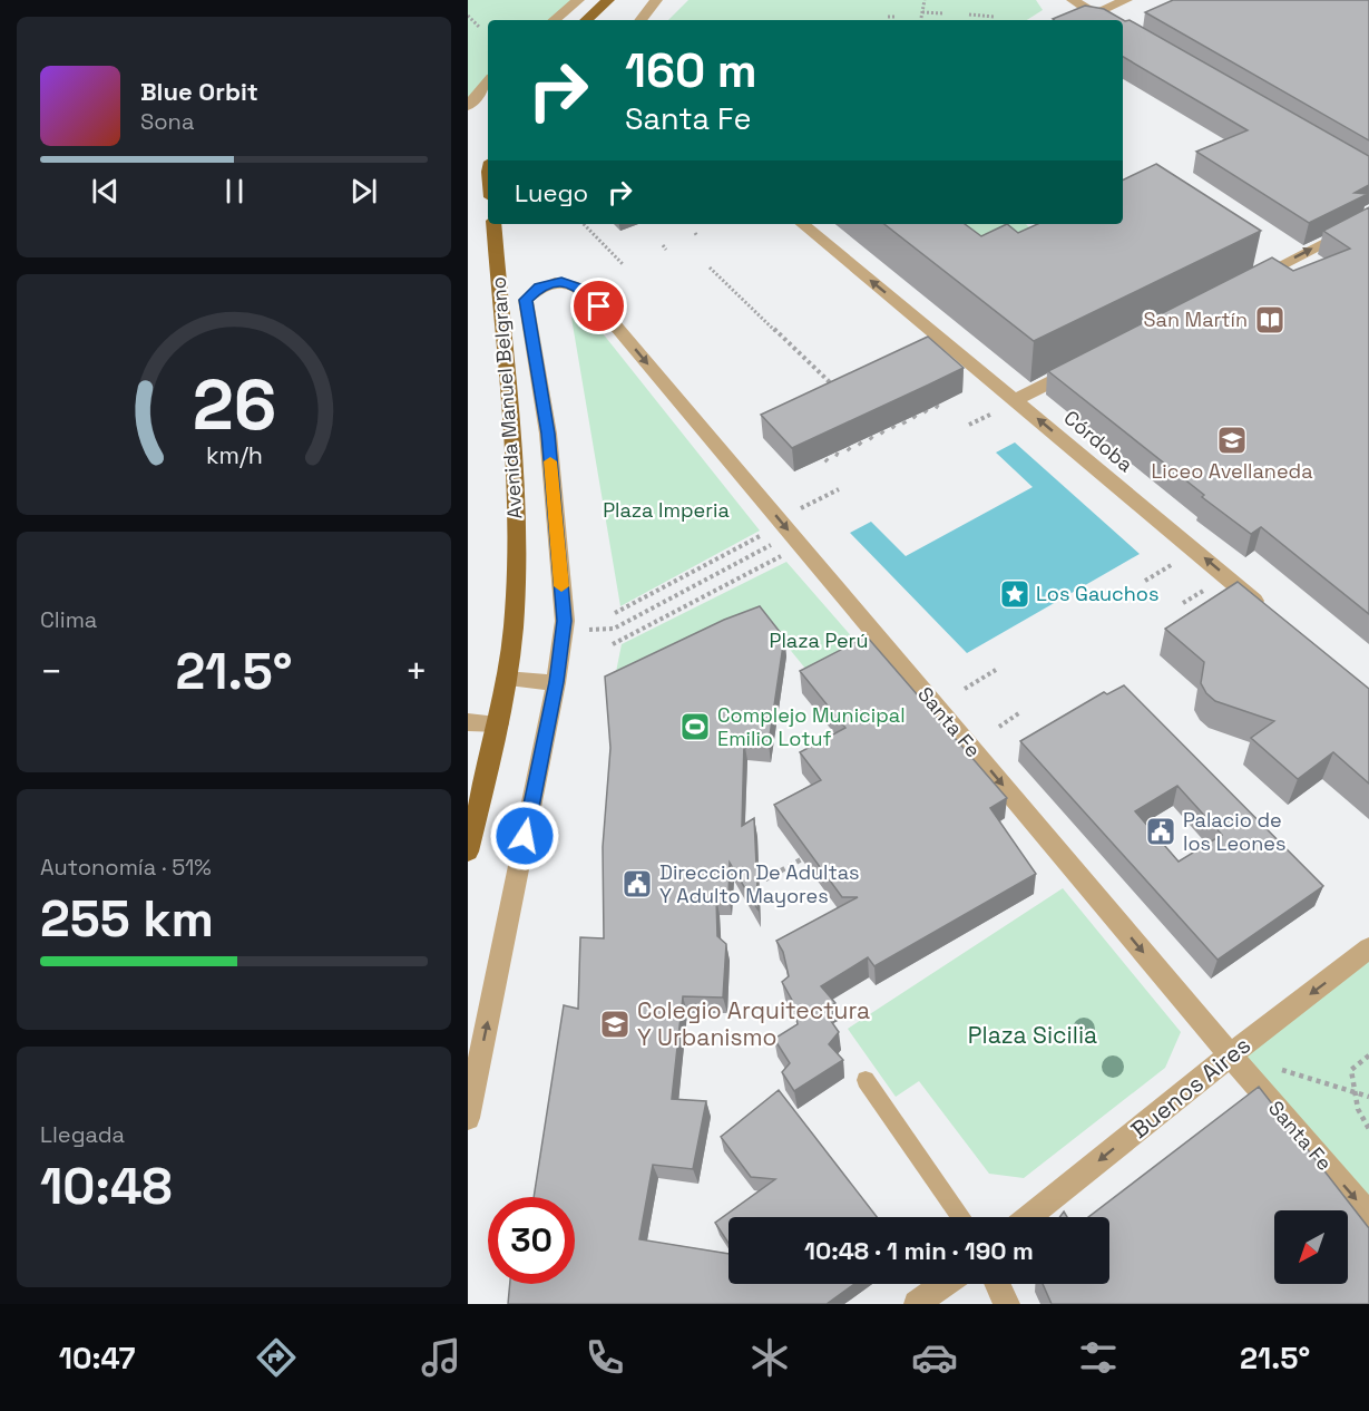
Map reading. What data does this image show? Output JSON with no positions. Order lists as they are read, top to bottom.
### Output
{
  "streets": {
    "main road": ["Avenida Manuel Belgrano"],
    "street": ["Córdoba", "Santa Fe", "Buenos Aires"]
  },
  "crossings": [
    ["Avenida Manuel Belgrano", "Santa Fe"],
    ["Santa Fe", "Buenos Aires"]
  ],
  "one_way": ["Córdoba", "Santa Fe", "Buenos Aires"],
  "parks": ["Plaza Imperia", "Plaza Perú", "Plaza Sicilia"],
  "places": {
    "library": ["San Martín"],
    "school or university": ["Liceo Avellaneda", "Colegio Arquitectura Y Urbanismo"],
    "place": ["Los Gauchos"],
    "sports": ["Complejo Municipal Emilio Lotuf"],
    "public building": ["Palacio de los Leones", "Direccion De Adultas Y Adulto Mayores"]
  },
  "north": "bottom left",
  "page": {
    "turn": ["160 m", "Santa Fe"],
    "song": ["Blue Orbit", "Sona"],
    "then": "Luego",
    "tile": [
      "Clima",
      ["Autonomía · 51%", "255 km"],
      ["Llegada", "10:48"]
    ],
    "heat": ["−", "21.5°", "+"],
    "limit": "30",
    "trip": "10:48 · 1 min · 190 m",
    "tabs": ["10:47", "21.5°"],
    "gauge": ["26", "km/h"]
  }
}
